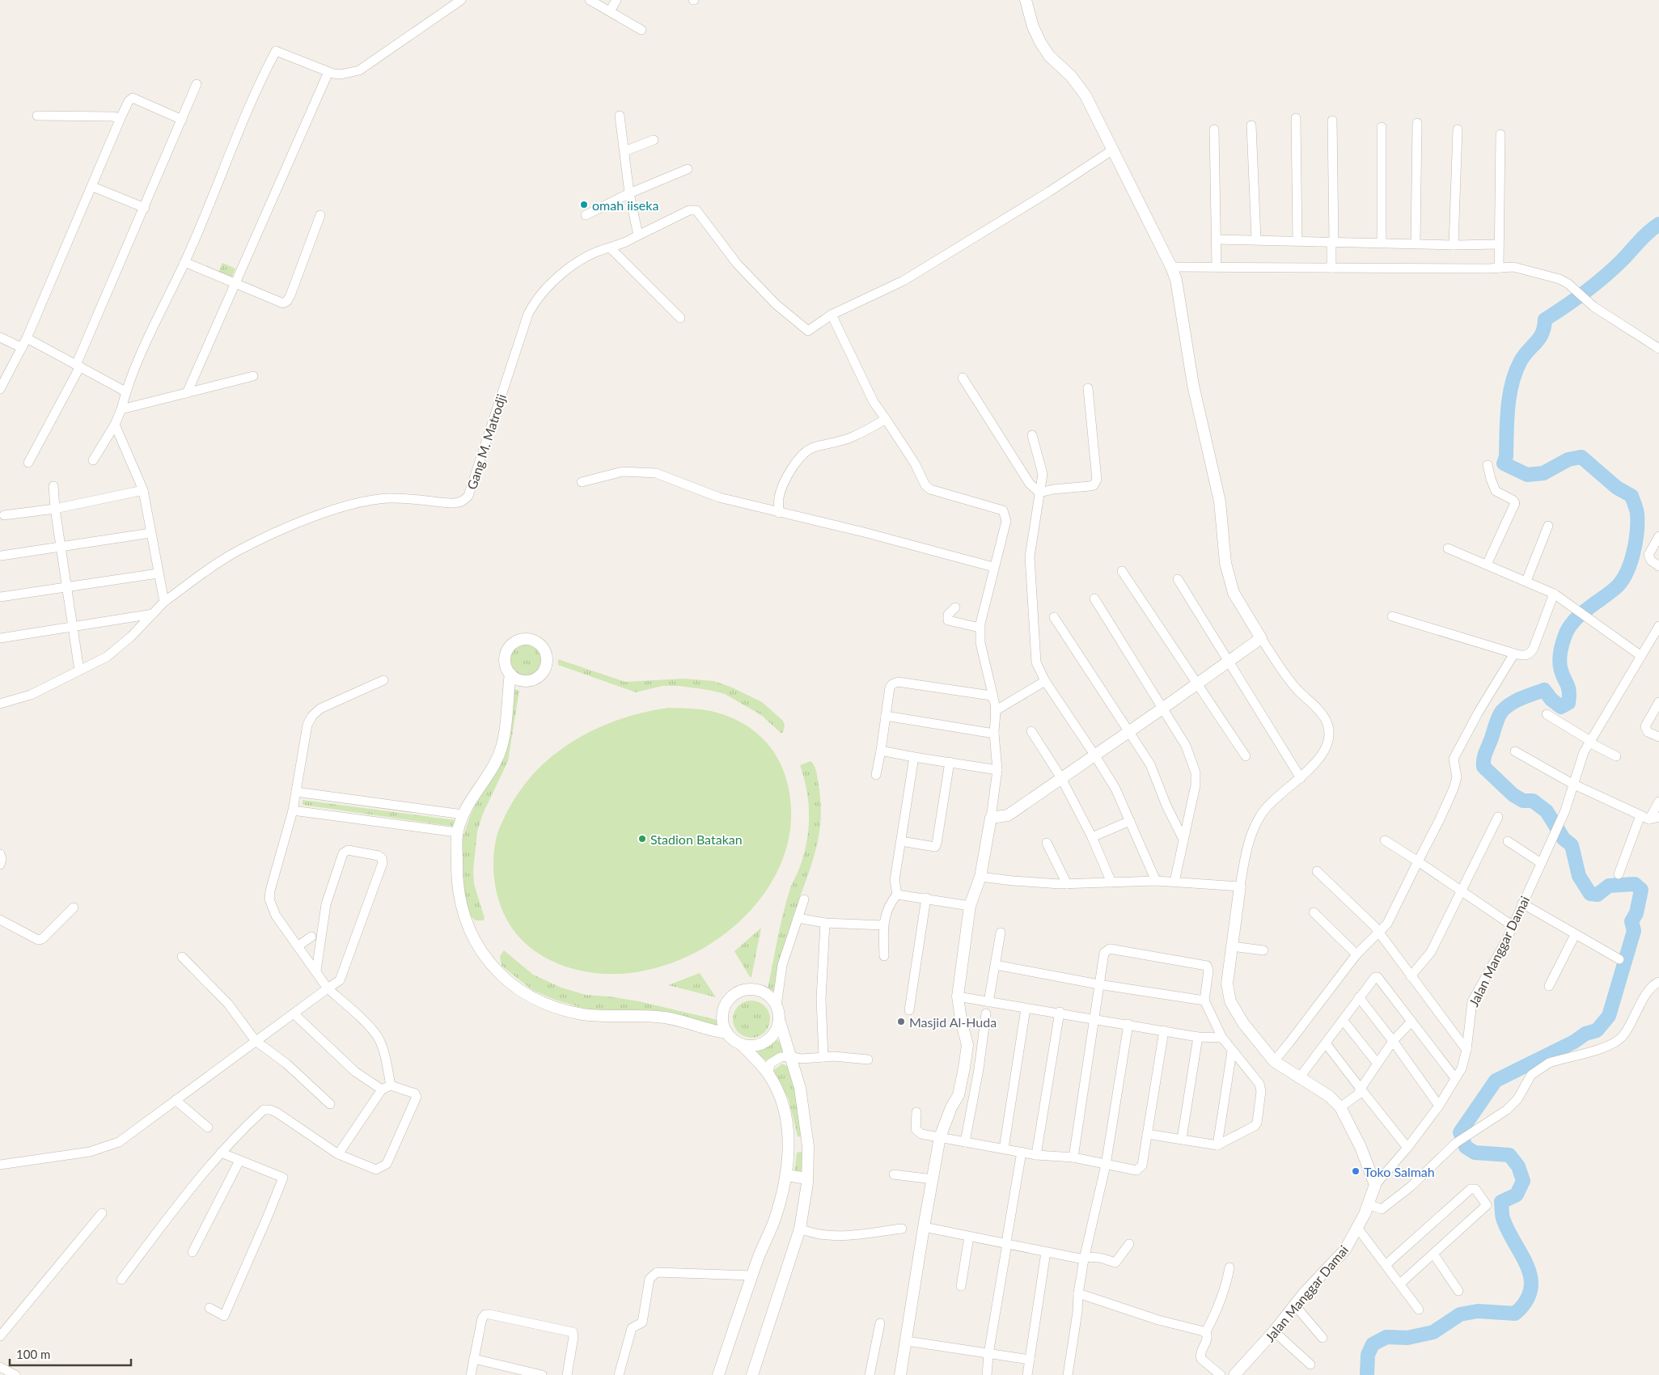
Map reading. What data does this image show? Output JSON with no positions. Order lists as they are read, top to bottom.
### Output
{
  "streets": {
    "street": ["Gang M. Matrodji", "Jalan Manggar Damai"]
  },
  "places": [
    "omah iiseka",
    "Stadion Batakan",
    "Masjid Al-Huda",
    "Toko Salmah"
  ],
  "scale_bar": "100 m"
}
